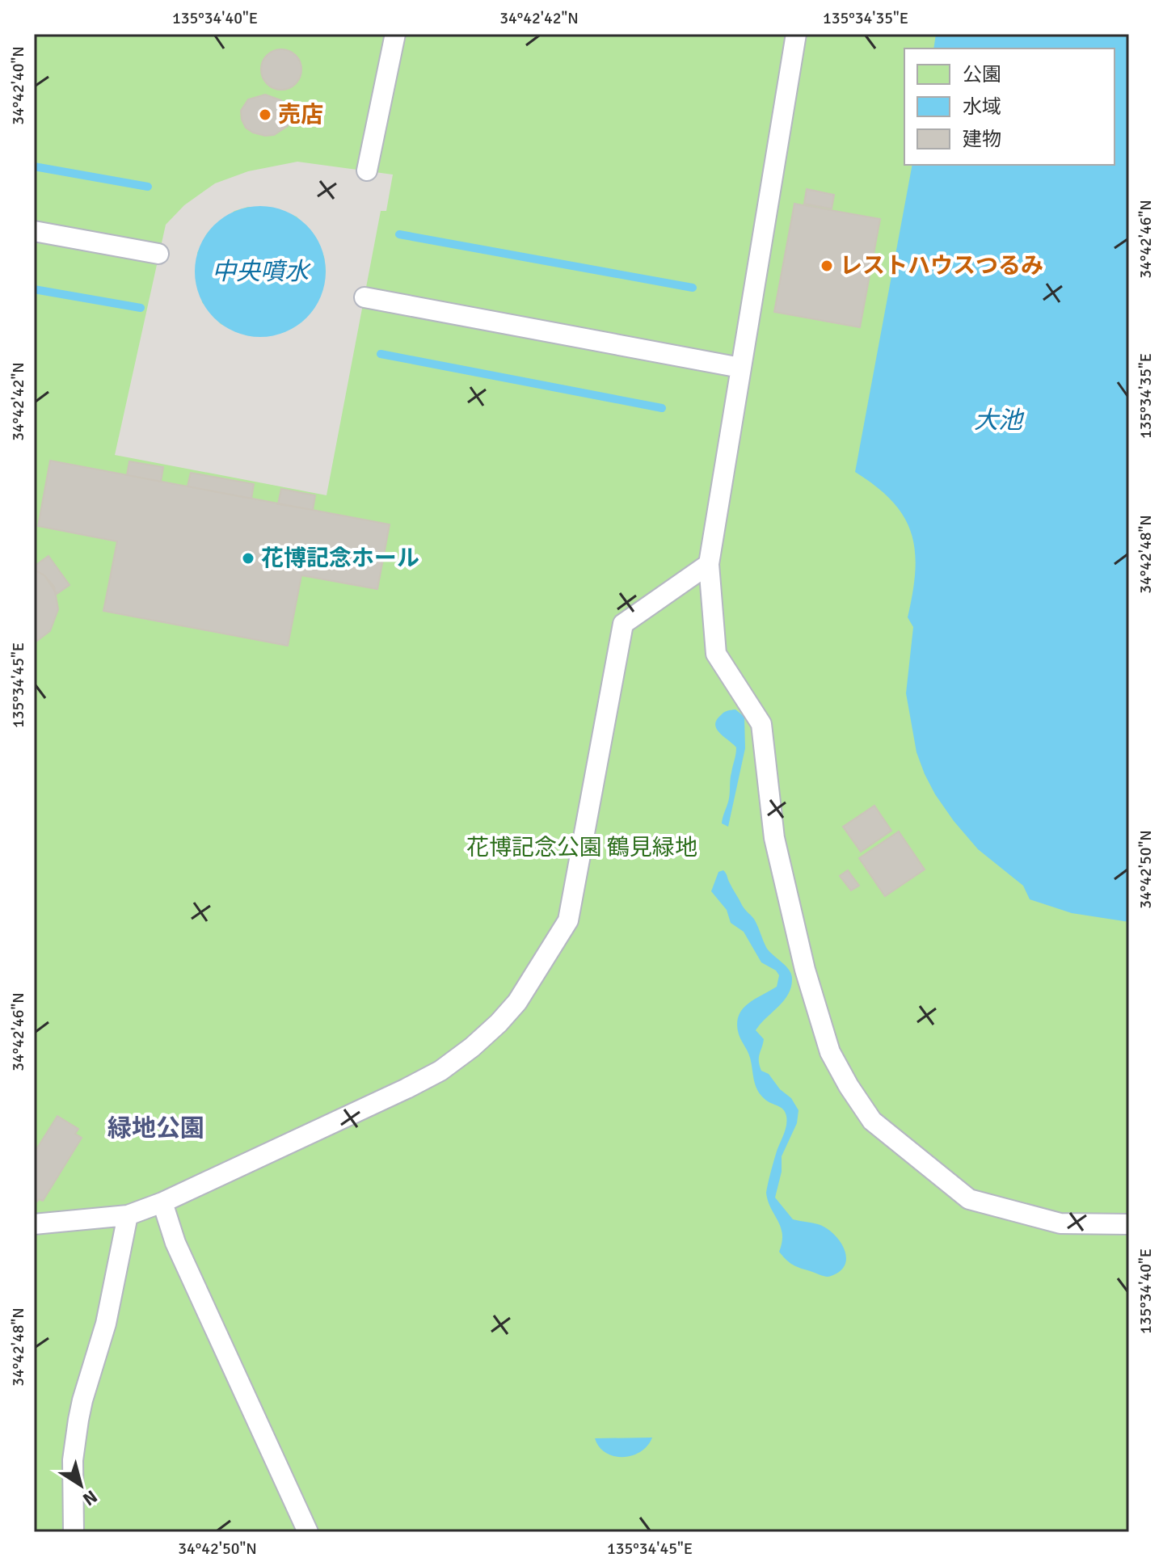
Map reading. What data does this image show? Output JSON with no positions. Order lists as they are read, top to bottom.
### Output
{
  "districts": ["緑地公園"],
  "water": ["中央噴水", "大池"],
  "parks": ["花博記念公園 鶴見緑地"],
  "places": ["売店", "レストハウスつるみ", "花博記念ホール"],
  "legend": ["公園", "水域", "建物"],
  "north": "bottom right",
  "coordinates": [
    "135°34'40\"E",
    "34°42'42\"N",
    "135°34'35\"E",
    "34°42'40\"N",
    "34°42'46\"N",
    "34°42'48\"N",
    "135°34'45\"E",
    "34°42'50\"N"
  ]
}
